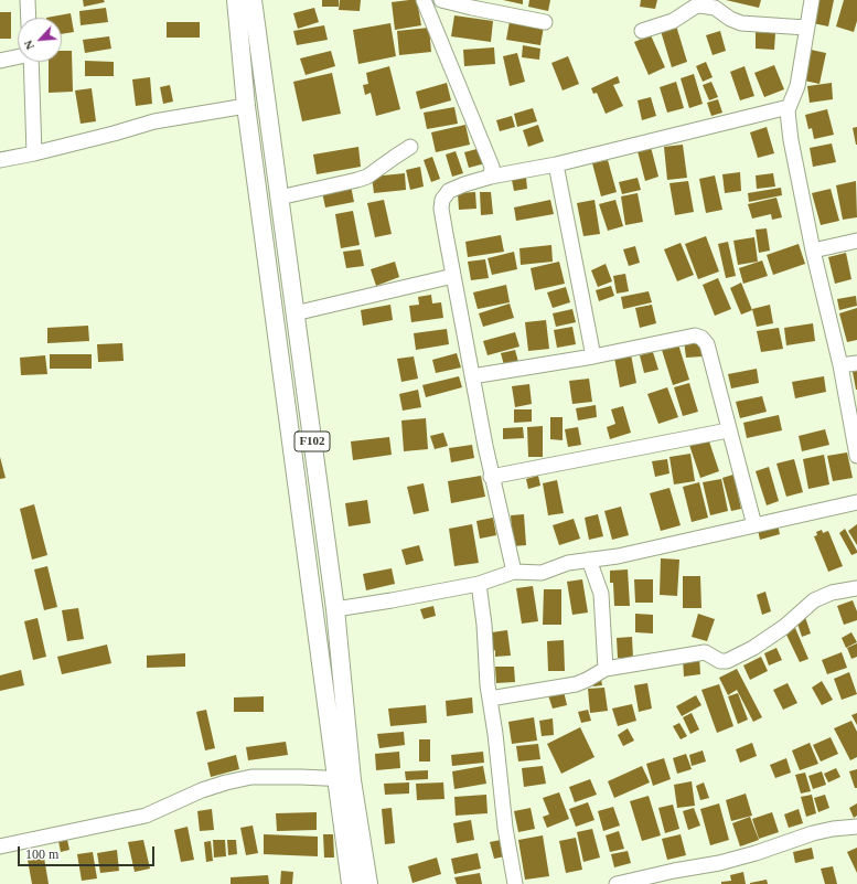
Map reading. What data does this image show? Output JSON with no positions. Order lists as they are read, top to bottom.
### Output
{
  "streets": {
    "main road": ["F102"]
  },
  "scale_bar": "100 m",
  "north": "bottom left"
}
